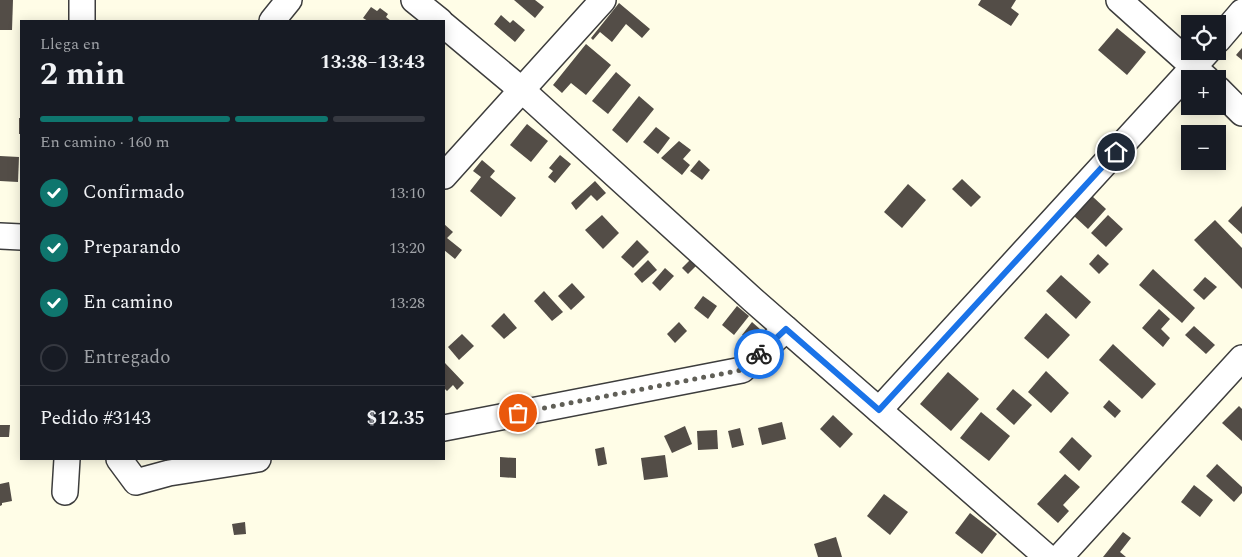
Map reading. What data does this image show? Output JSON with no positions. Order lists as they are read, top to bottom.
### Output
{
  "page": {
    "map_buttons": ["+", "−"],
    "heading": ["2 min", "Llega en", "13:38–13:43"],
    "panel": ["Pedido #3143", "$12.35"],
    "bar": "En camino · 160 m",
    "list": [
      ["Confirmado", "13:10"],
      ["Preparando", "13:20"],
      ["En camino", "13:28"],
      "Entregado"
    ]
  }
}
